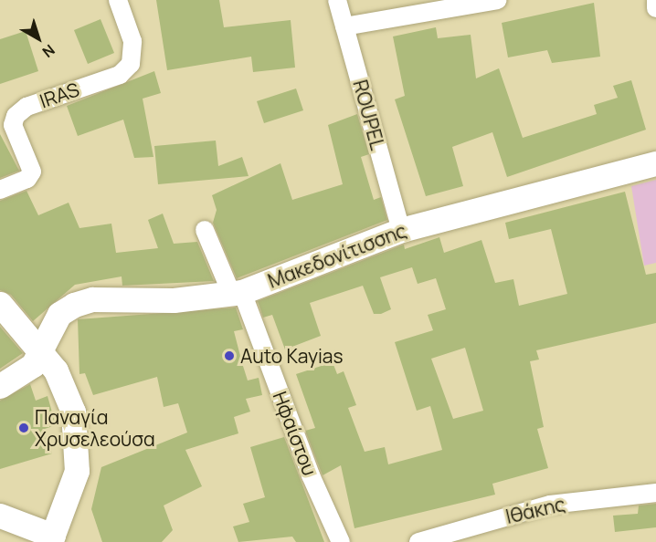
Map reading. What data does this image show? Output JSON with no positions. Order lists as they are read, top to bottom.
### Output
{
  "streets": {
    "main road": ["Μακεδονίτισσης"],
    "street": [
      "IRAS",
      "ROUPEL",
      "Ηφαίστου",
      "Ιθάκης"
    ]
  },
  "crossings": [
    ["ROUPEL", "Μακεδονίτισσης"],
    ["Μακεδονίτισσης", "Ηφαίστου"]
  ],
  "places": ["Auto Kayias", "Παναγία Χρυσελεούσα"],
  "north": "bottom right"
}
